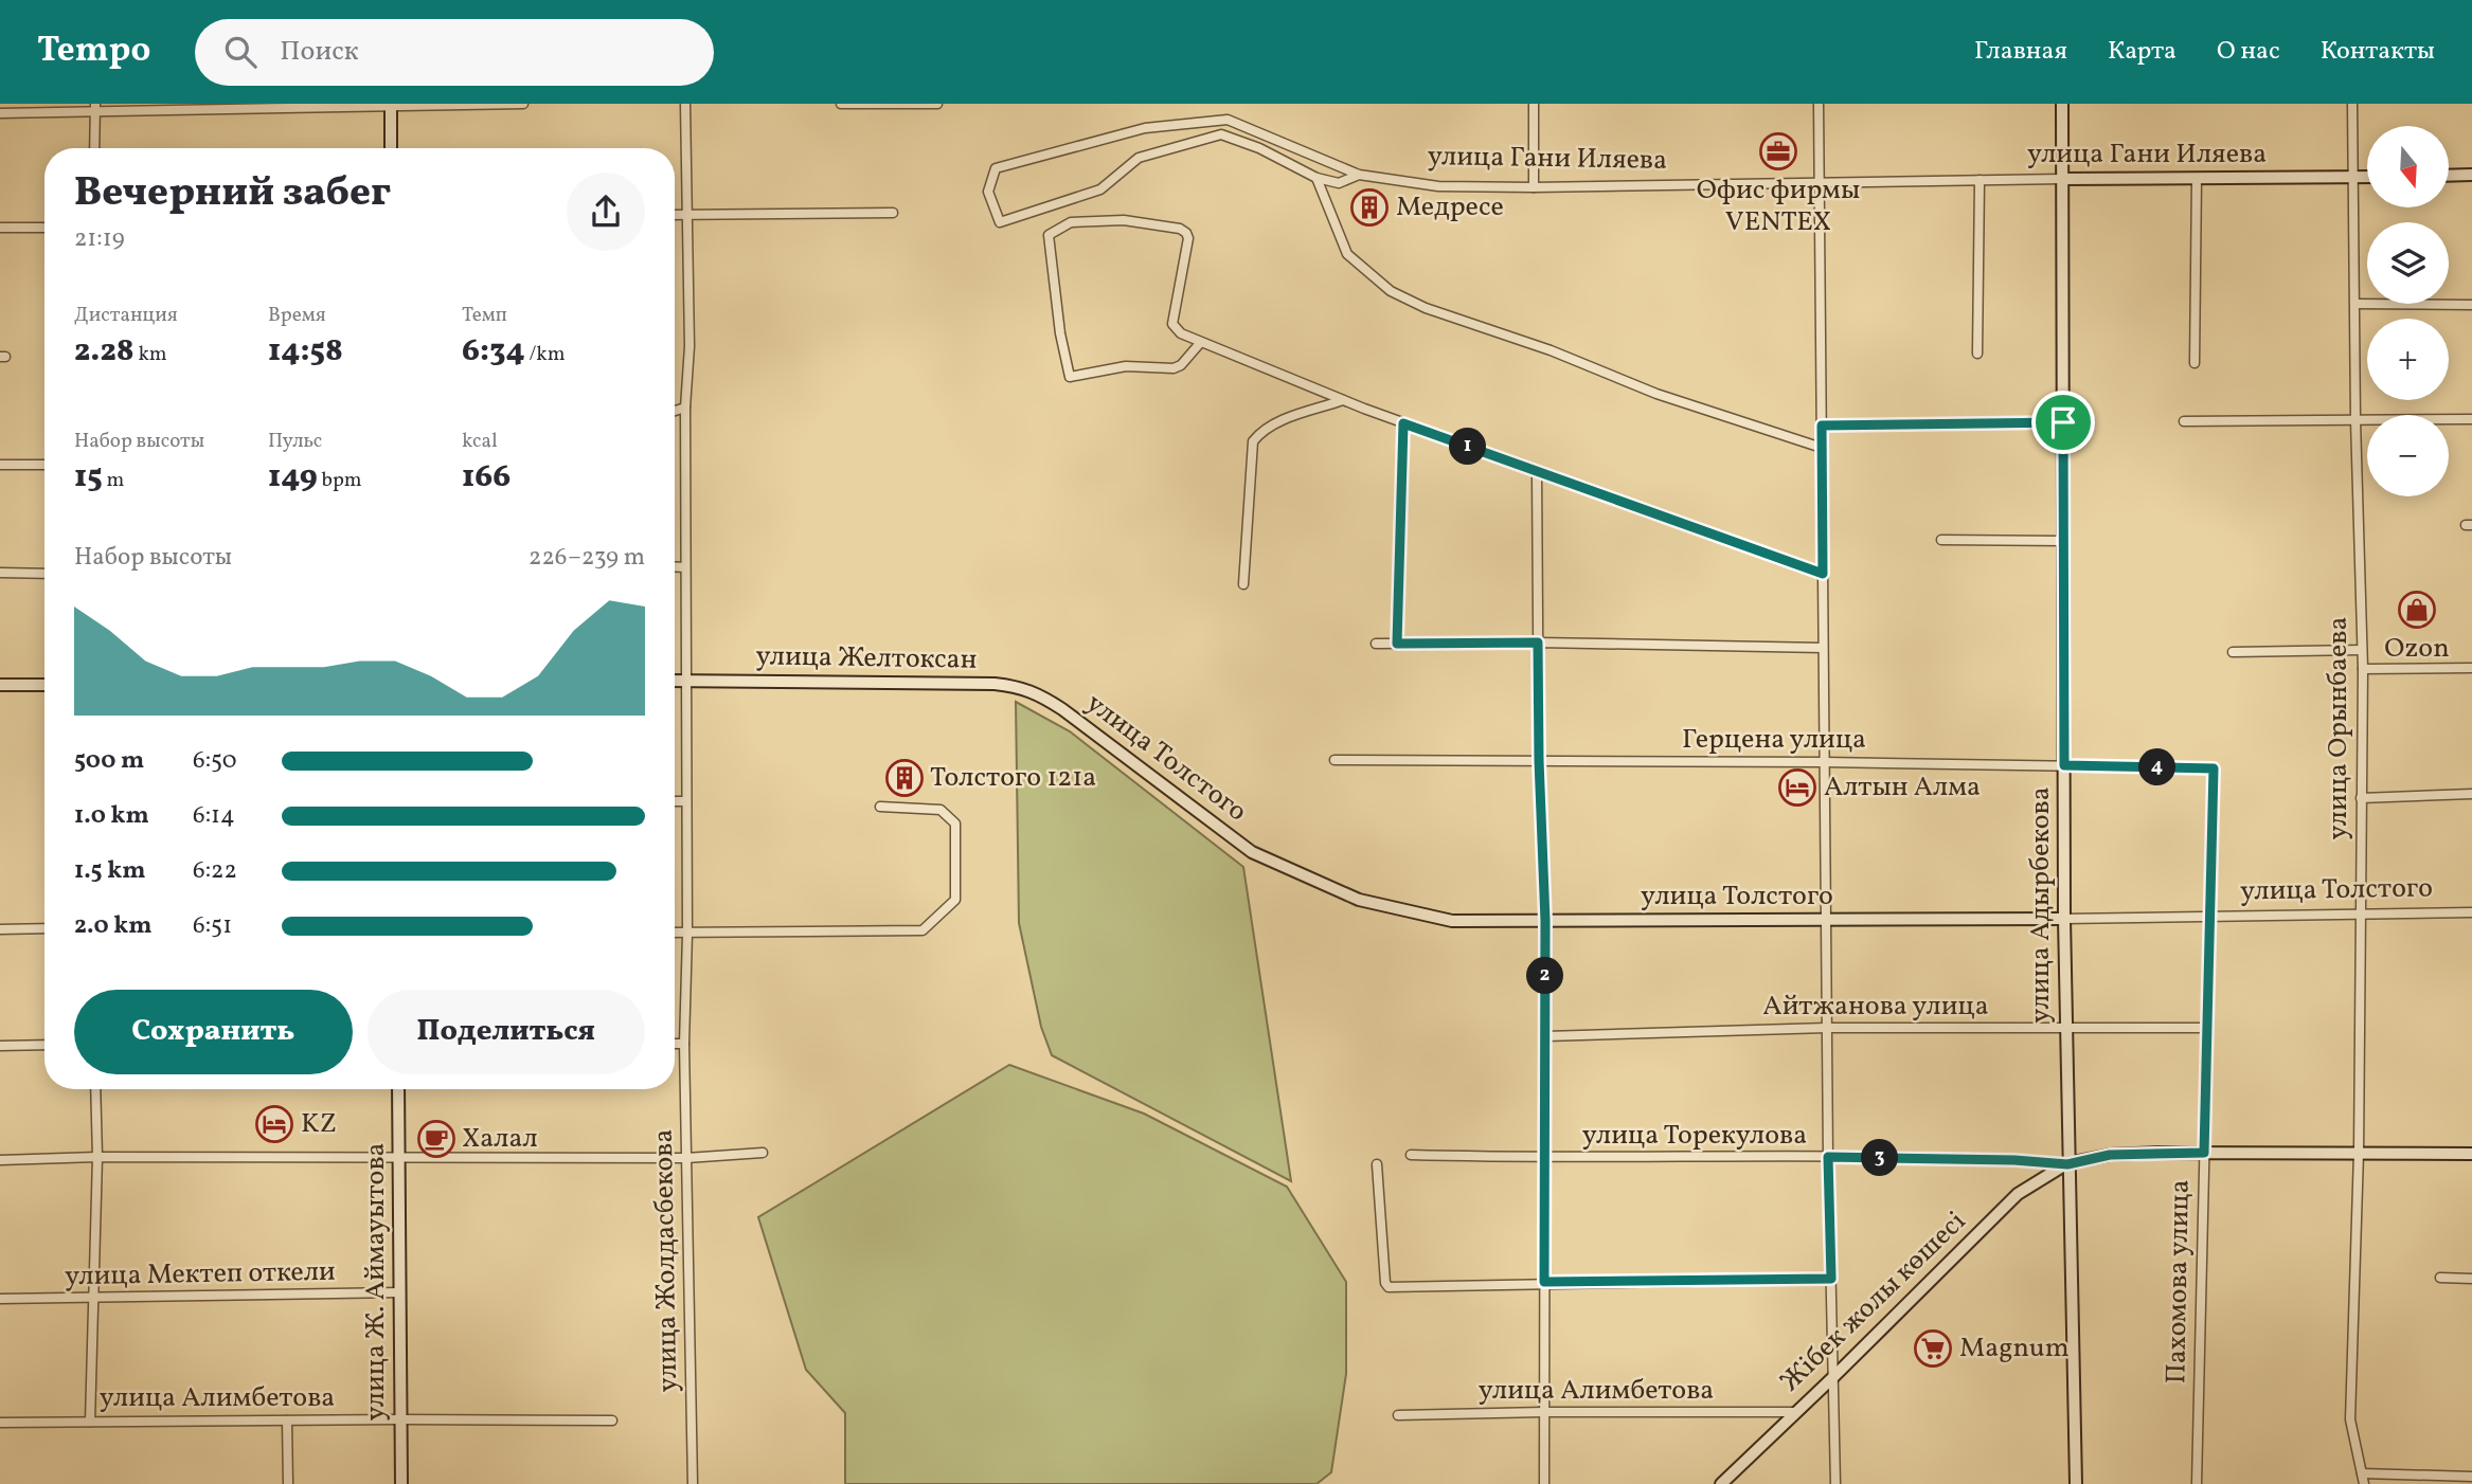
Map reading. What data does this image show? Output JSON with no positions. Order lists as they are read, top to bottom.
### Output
{
  "streets": {
    "street": [
      "улица Гани Иляева",
      "улица Желтоксан",
      "улица Орынбаева",
      "Герцена улица",
      "улица Толстого",
      "улица Адырбекова",
      "Айтжанова улица",
      "улица Торекулова",
      "улица Жолдасбекова",
      "улица Мектеп откели",
      "улица Ж. Аймауытова",
      "Пахомова улица",
      "Жібек жолы көшесі",
      "улица Алимбетова"
    ]
  },
  "crossings": [
    ["улица Гани Иляева", "улица Орынбаева"],
    ["улица Гани Иляева", "улица Адырбекова"],
    ["улица Желтоксан", "улица Толстого"],
    ["улица Желтоксан", "улица Жолдасбекова"],
    ["улица Орынбаева", "улица Толстого"],
    ["улица Орынбаева", "Жібек жолы көшесі"],
    ["Герцена улица", "улица Адырбекова"],
    ["Герцена улица", "Пахомова улица"],
    ["улица Толстого", "улица Адырбекова"],
    ["улица Толстого", "Пахомова улица"],
    ["улица Адырбекова", "Айтжанова улица"],
    ["улица Адырбекова", "улица Торекулова"],
    ["улица Адырбекова", "Жібек жолы көшесі"],
    ["Айтжанова улица", "Пахомова улица"],
    ["улица Торекулова", "Жібек жолы көшесі"],
    ["улица Мектеп откели", "улица Ж. Аймауытова"],
    ["улица Ж. Аймауытова", "улица Алимбетова"],
    ["Пахомова улица", "Жібек жолы көшесі"],
    ["Жібек жолы көшесі", "улица Алимбетова"]
  ],
  "places": {
    "office": ["Офис фирмы VENTEX"],
    "building": ["Медресе", "Толстого 121а"],
    "shop": ["Ozon"],
    "hotel": ["Алтын Алма", "KZ"],
    "cafe": ["Халал"],
    "supermarket": ["Magnum"]
  },
  "north": "bottom",
  "page": {
    "header": "Tempo",
    "search": "Поиск",
    "nav": [
      "Главная",
      "Карта",
      "О нас",
      "Контакты"
    ],
    "map_buttons": ["+", "−"],
    "heading": ["Вечерний забег", "21:19"],
    "stats": [
      ["Дистанция", "2.28 km"],
      ["Время", "14:58"],
      ["Темп", "6:34 /km"],
      ["Набор высоты", "15 m"],
      ["Пульс", "149 bpm"],
      ["kcal", "166"]
    ],
    "pins": [
      "1",
      "4",
      "2",
      "3"
    ],
    "chart": ["Набор высоты", "226–239 m"],
    "list": [
      {
        "name": "500 m",
        "note": "6:50"
      },
      {
        "name": "1.0 km",
        "note": "6:14"
      },
      {
        "name": "1.5 km",
        "note": "6:22"
      },
      {
        "name": "2.0 km",
        "note": "6:51"
      }
    ],
    "buttons": ["Сохранить", "Поделиться"]
  }
}
